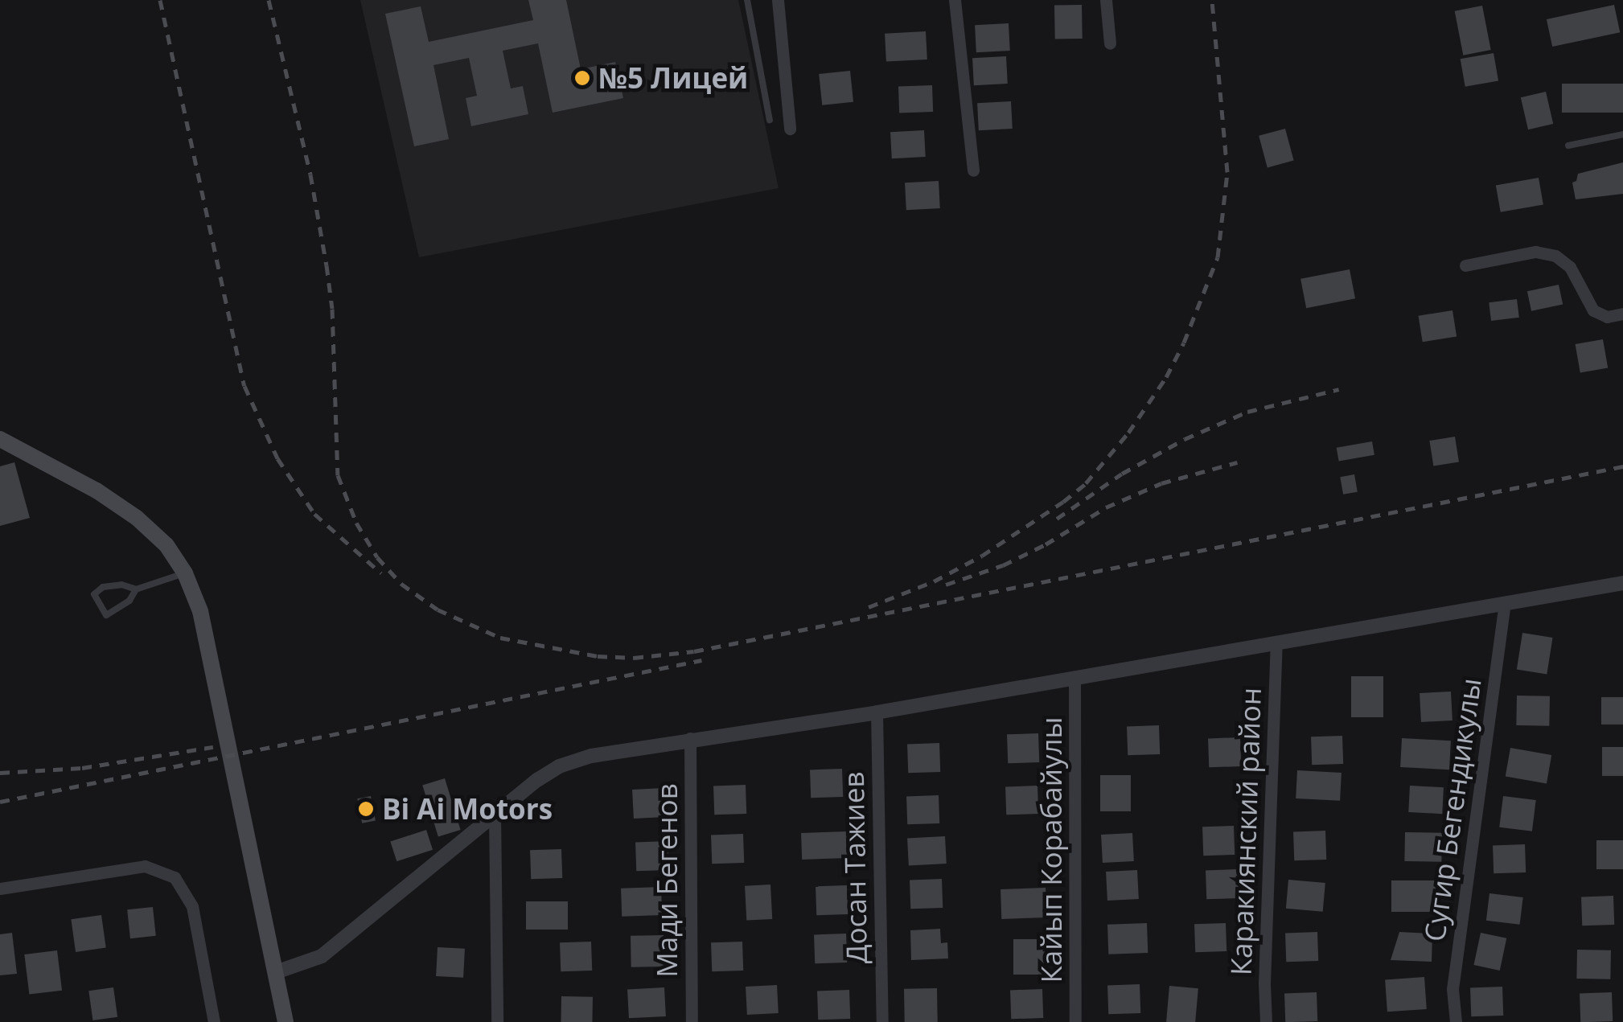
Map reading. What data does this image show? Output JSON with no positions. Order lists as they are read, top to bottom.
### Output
{
  "streets": {
    "street": [
      "Сугир Бегендикулы",
      "Каракиянский район",
      "Кайып Корабайулы",
      "Досан Тажиев",
      "Мади Бегенов"
    ]
  },
  "places": ["№5 Лицей", "Bi Ai Motors"]
}
